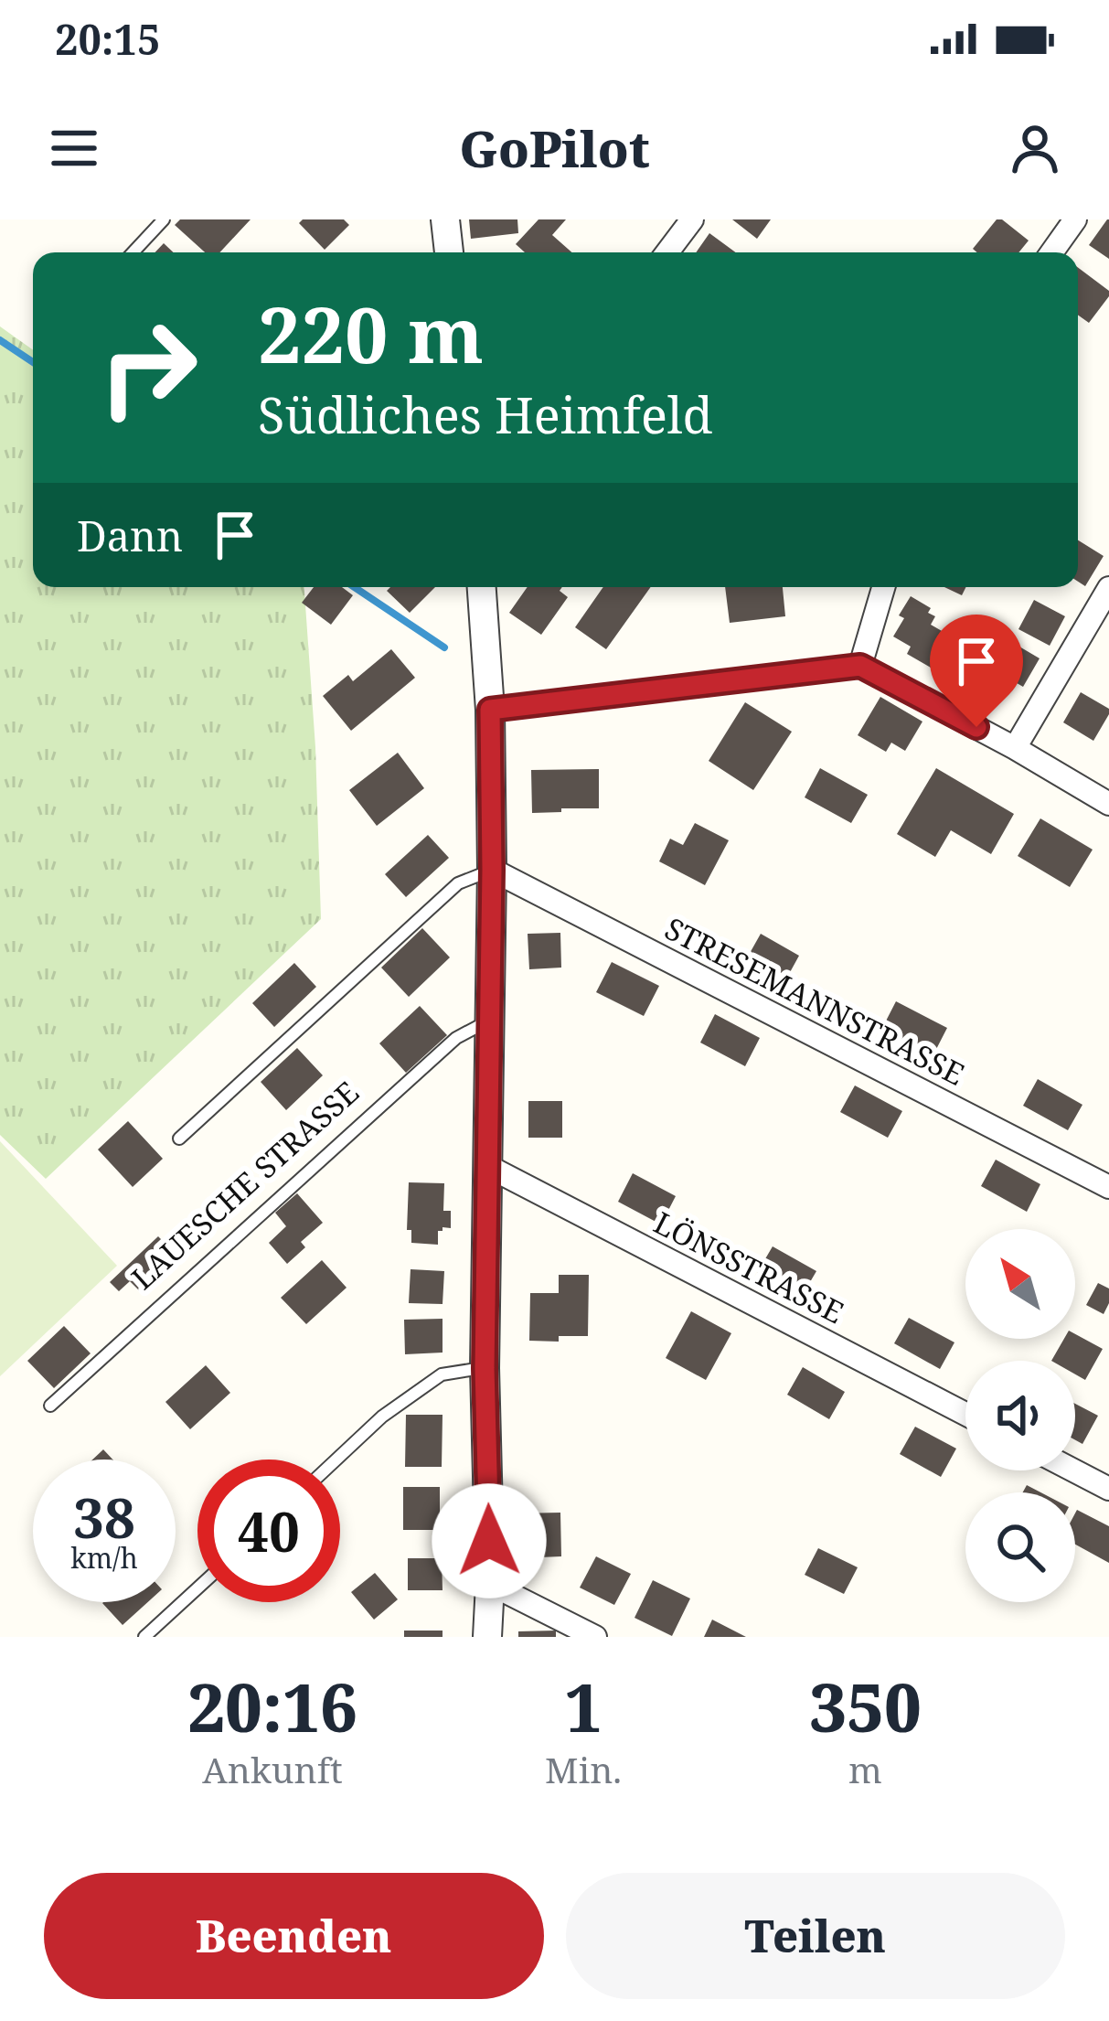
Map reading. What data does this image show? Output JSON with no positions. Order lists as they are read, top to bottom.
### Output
{
  "streets": {
    "street": ["STRESEMANNSTRASSE", "LÖNSSTRASSE"],
    "lane": ["LAUESCHE STRASSE"]
  },
  "north": "top left",
  "page": {
    "status": "20:15",
    "header": "GoPilot",
    "turn": ["220 m", "Südliches Heimfeld"],
    "then": "Dann",
    "speed": "38 km/h",
    "limit": "40",
    "eta": [
      "20:16",
      "Ankunft",
      "1",
      "Min.",
      "350",
      "m"
    ],
    "buttons": ["Beenden", "Teilen"]
  }
}
